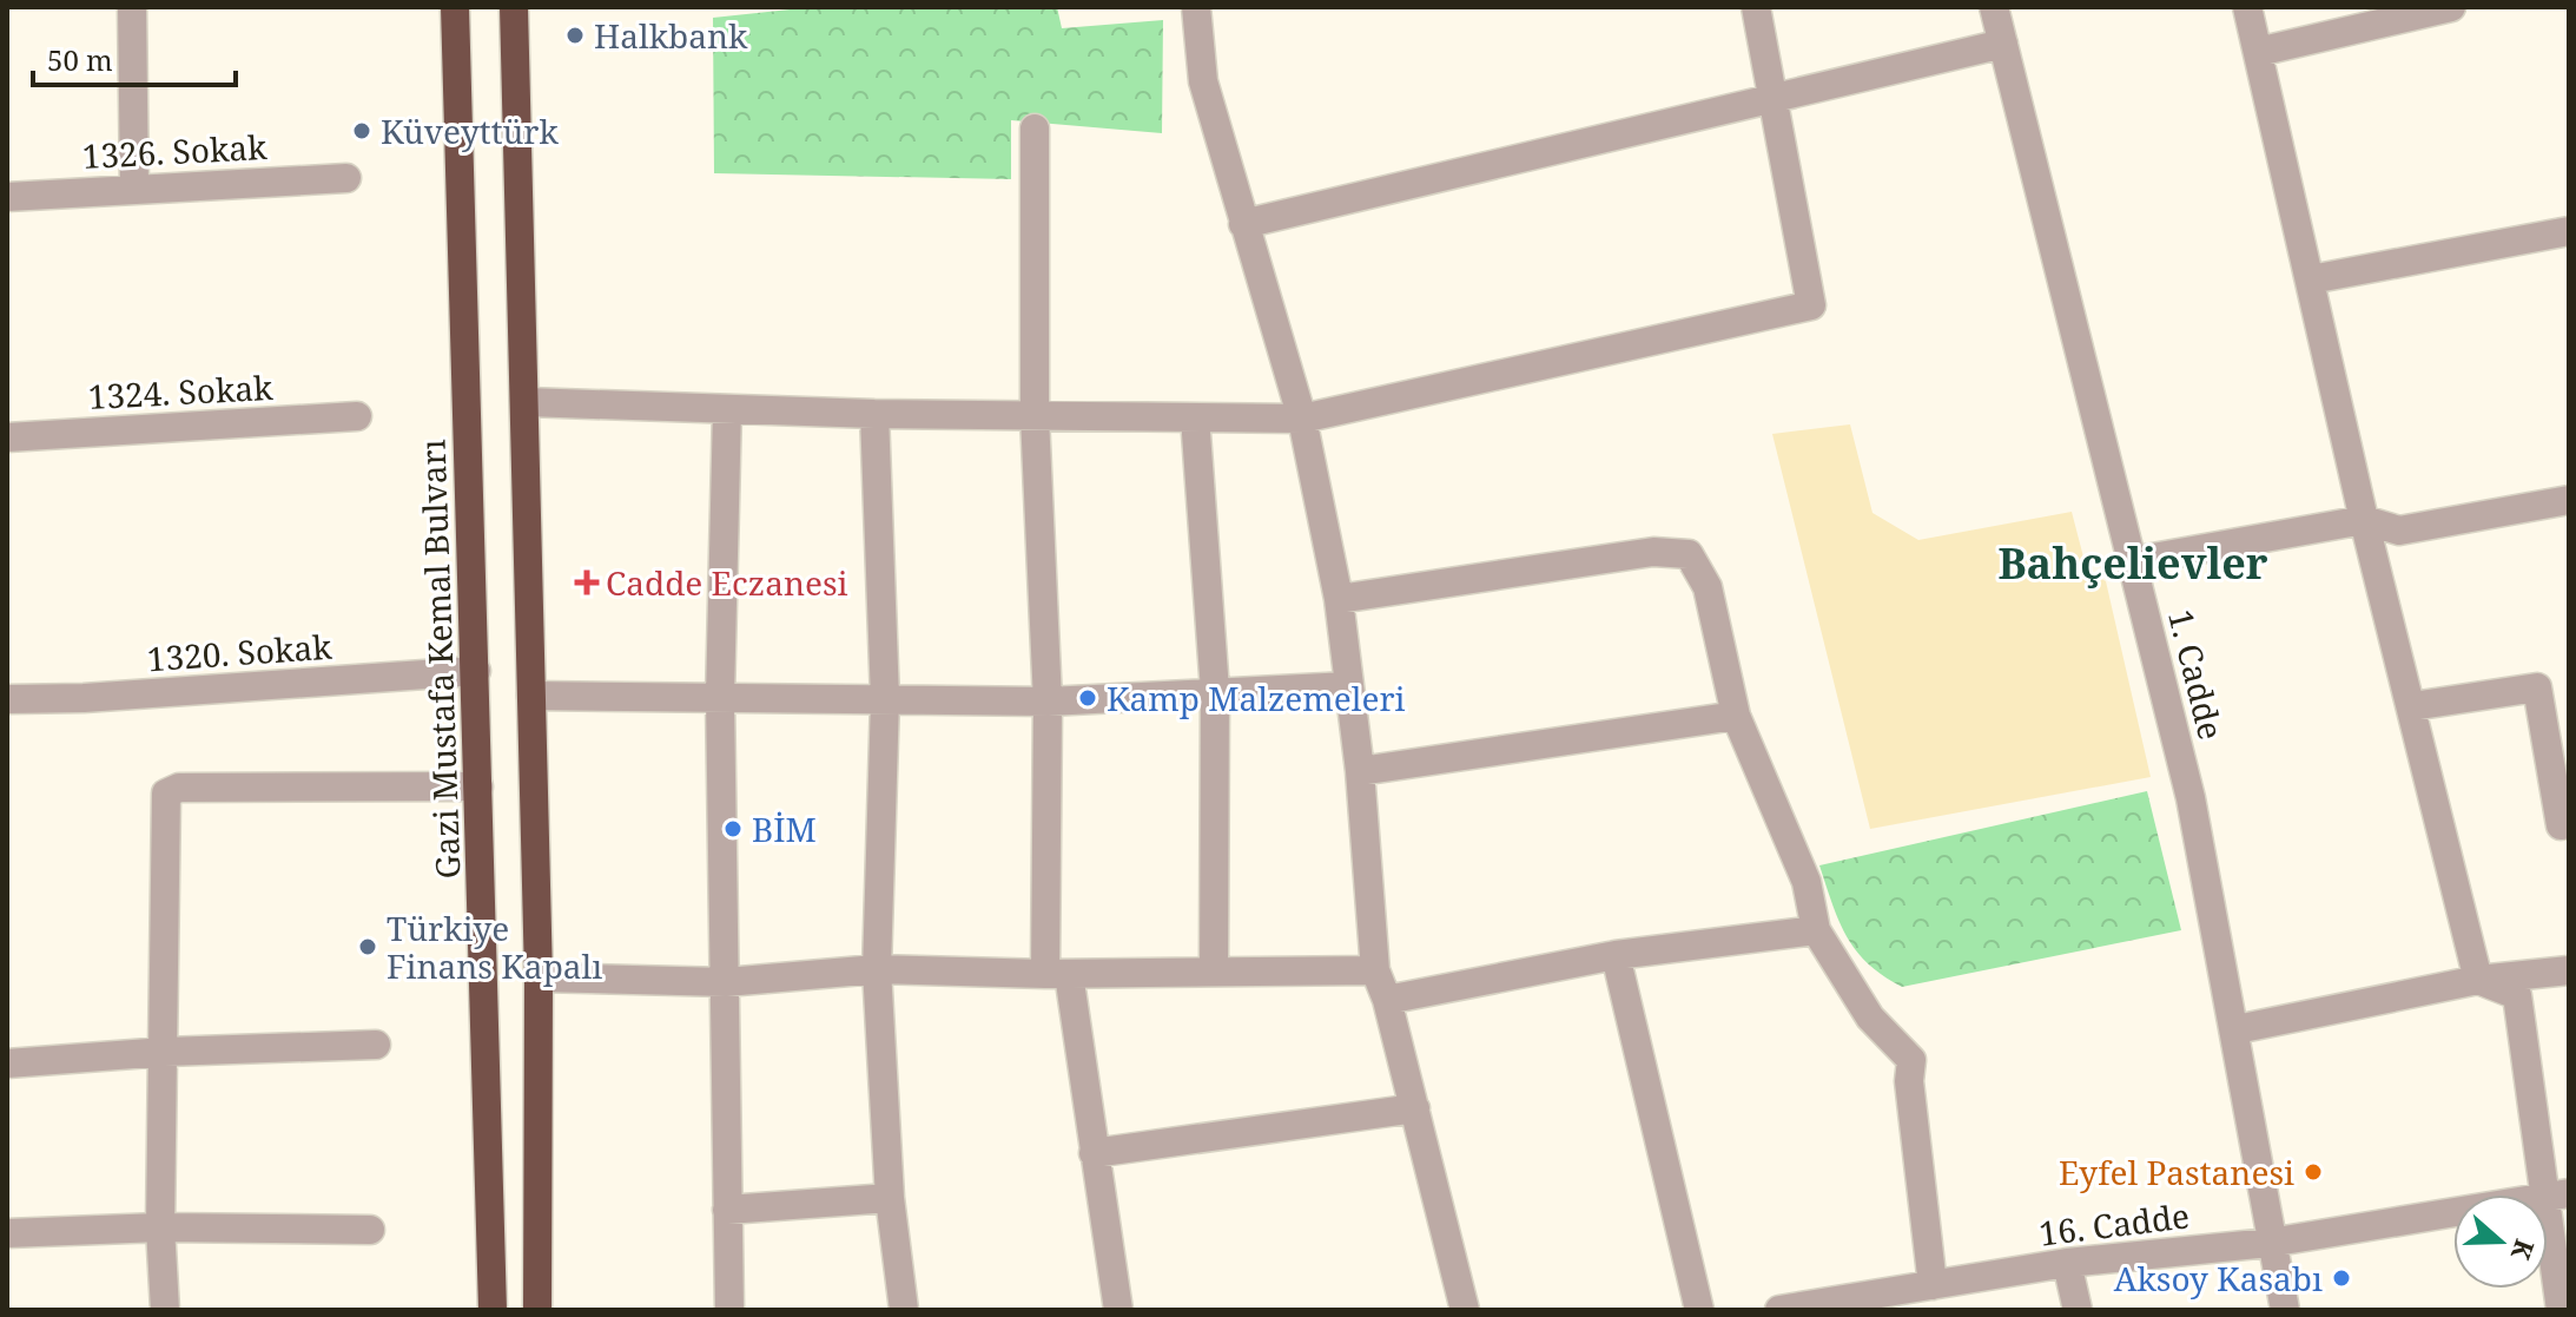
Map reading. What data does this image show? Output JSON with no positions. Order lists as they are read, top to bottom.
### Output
{
  "streets": {
    "highway": ["Gazi Mustafa Kemal Bulvarı"],
    "street": [
      "1326. Sokak",
      "1324. Sokak",
      "1320. Sokak",
      "1. Cadde",
      "16. Cadde"
    ]
  },
  "crossings": [
    ["1320. Sokak", "Gazi Mustafa Kemal Bulvarı"],
    ["1. Cadde", "16. Cadde"]
  ],
  "districts": ["Bahçelievler"],
  "places": {
    "other": [
      "Halkbank",
      "Küveyttürk",
      "Kamp Malzemeleri",
      "BİM",
      "Türkiye Finans Kapalı",
      "Eyfel Pastanesi",
      "Aksoy Kasabı"
    ],
    "health": ["Cadde Eczanesi"]
  },
  "scale_bar": "50 m",
  "north": "right"
}
